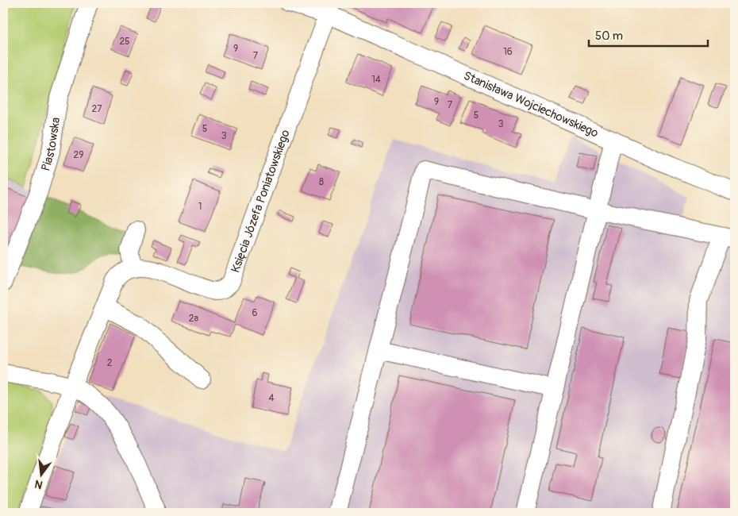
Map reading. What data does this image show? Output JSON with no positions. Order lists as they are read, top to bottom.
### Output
{
  "streets": {
    "street": ["Stanisława Wojciechowskiego", "Piastowska", "Księcia Józefa Poniatowskiego"]
  },
  "crossings": [
    ["Stanisława Wojciechowskiego", "Księcia Józefa Poniatowskiego"]
  ],
  "house_numbers": [
    "25",
    "9",
    "16",
    "7",
    "14",
    "9",
    "7",
    "27",
    "5",
    "3",
    "5",
    "3",
    "29",
    "8",
    "1",
    "6",
    "2a",
    "2",
    "4"
  ],
  "scale_bar": "50 m",
  "north": "bottom"
}
